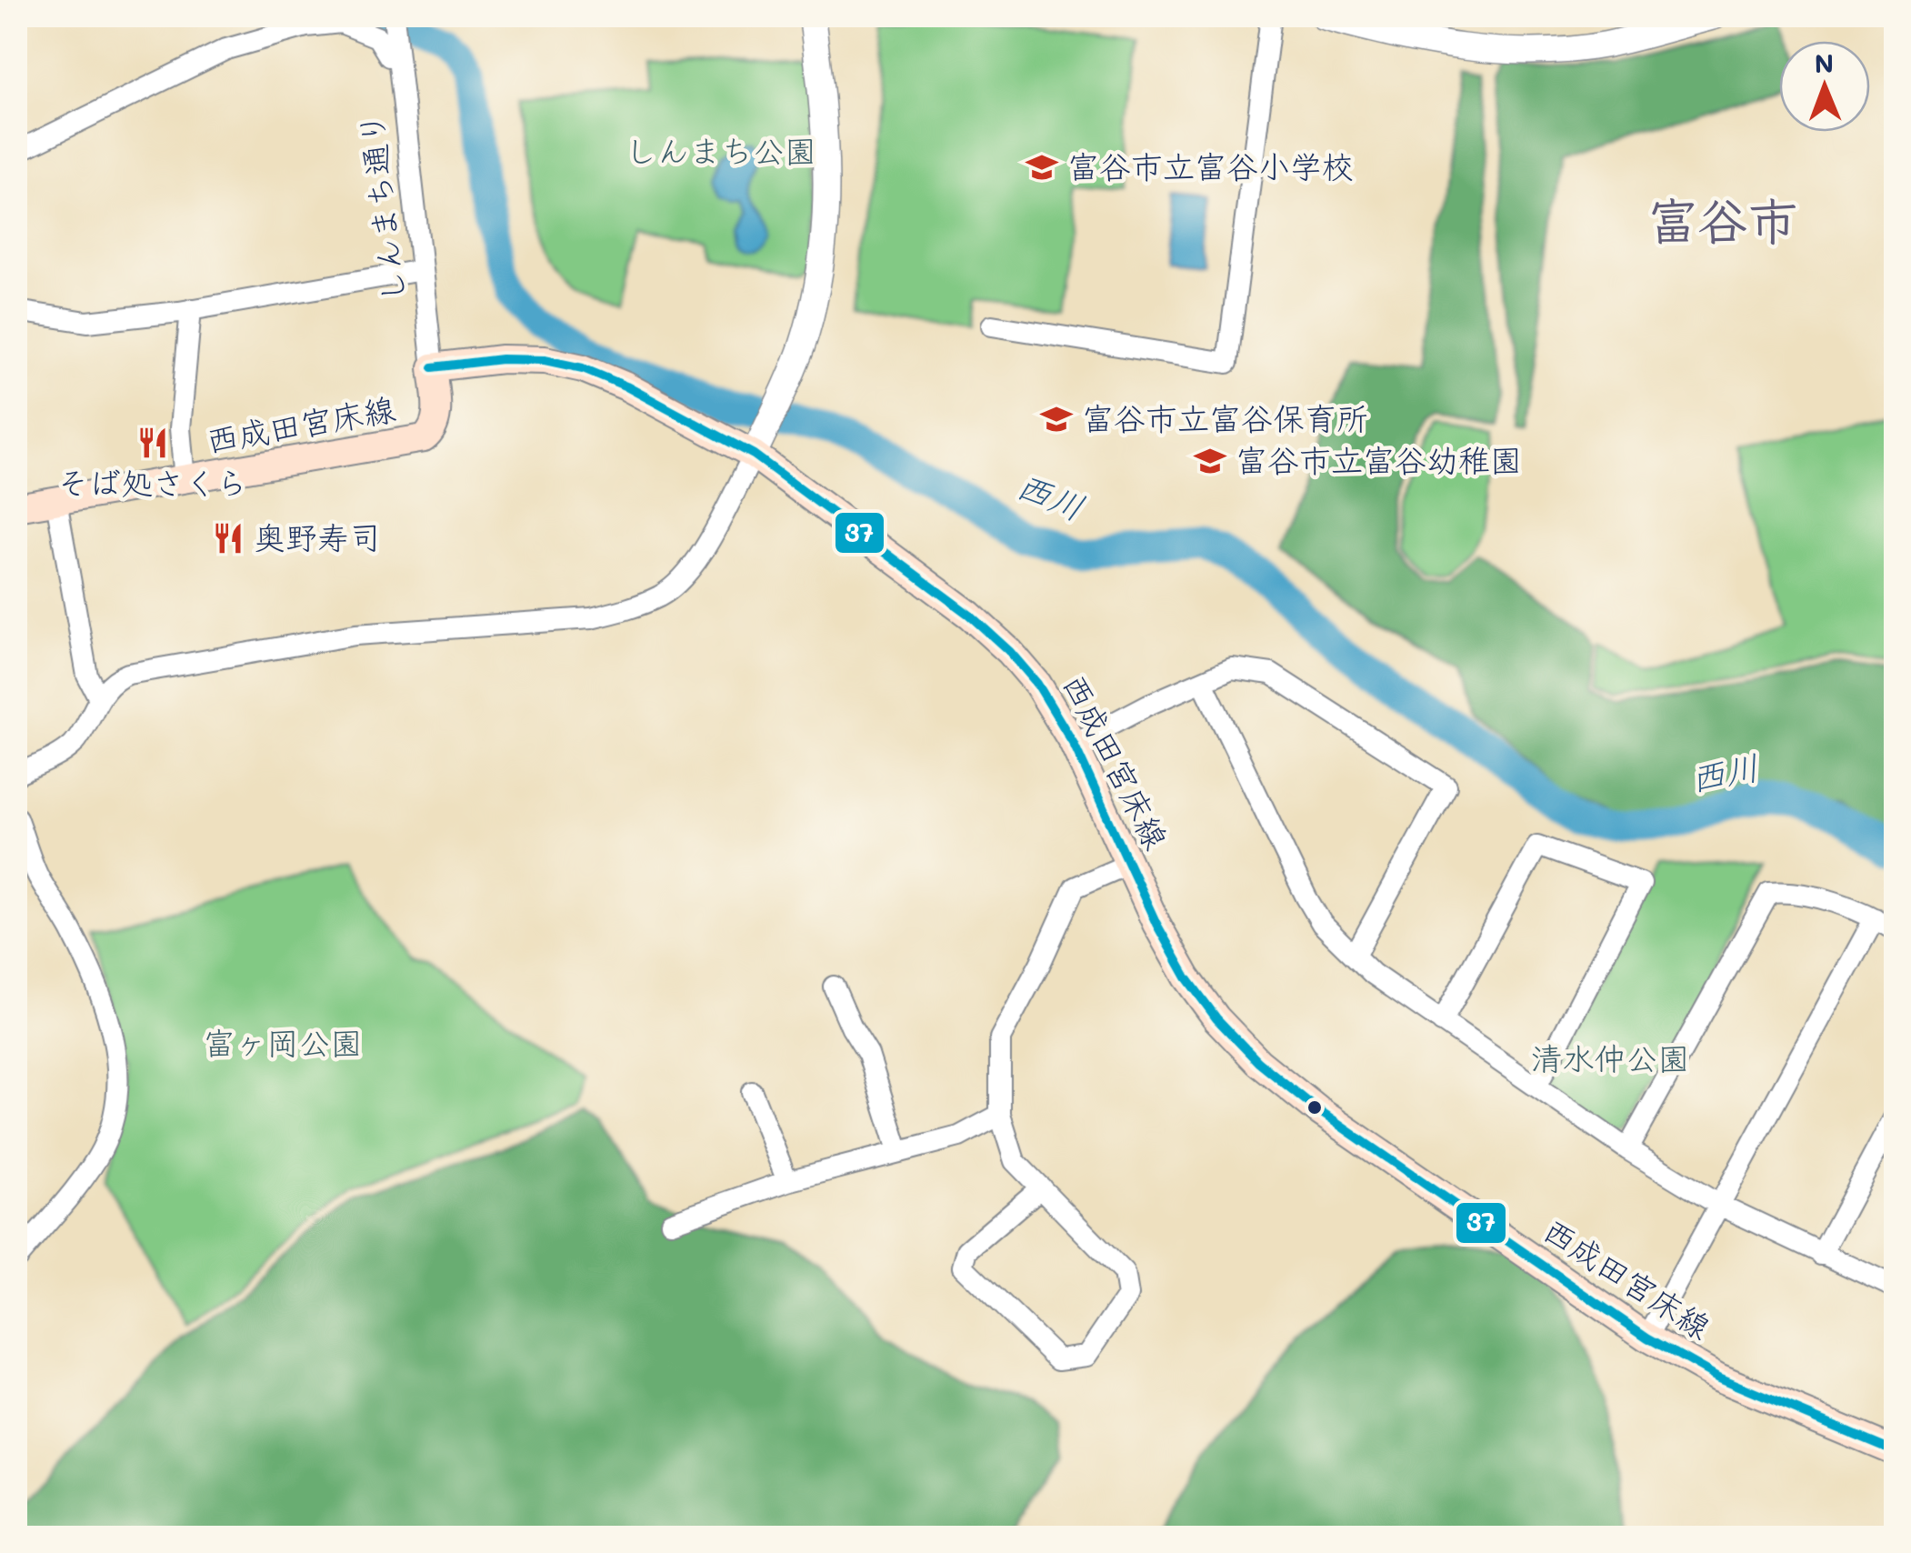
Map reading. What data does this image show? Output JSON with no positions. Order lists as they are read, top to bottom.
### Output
{
  "streets": {
    "main road": ["西成田宮床線"],
    "street": ["しんまち通り"]
  },
  "crossings": [
    ["しんまち通り", "西成田宮床線"]
  ],
  "districts": ["富谷市"],
  "water": ["西川"],
  "parks": ["しんまち公園", "富ヶ岡公園", "清水仲公園"],
  "places": {
    "school or university": ["富谷市立富谷小学校", "富谷市立富谷保育所", "富谷市立富谷幼稚園"],
    "restaurant": ["そば処さくら", "奥野寿司"]
  },
  "lines": ["transit line 37"],
  "north": "top"
}
